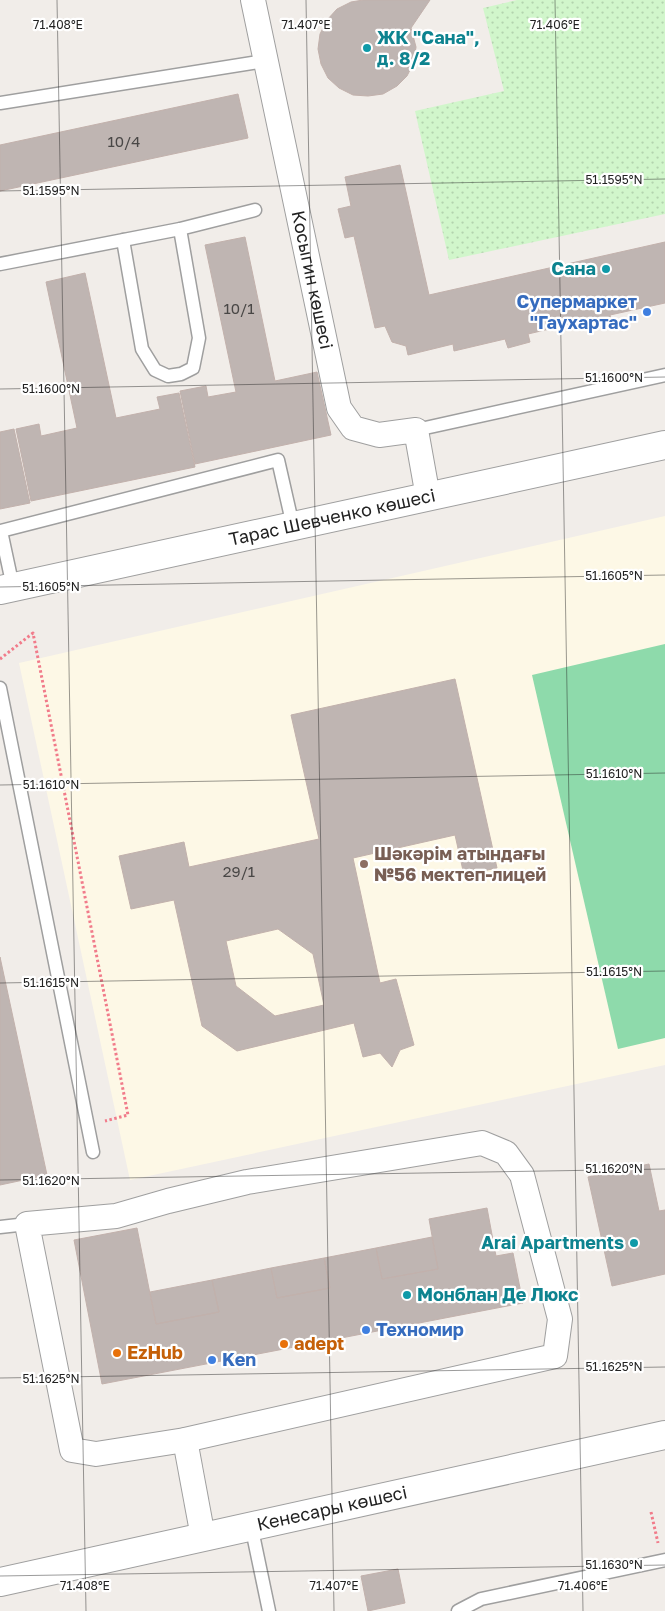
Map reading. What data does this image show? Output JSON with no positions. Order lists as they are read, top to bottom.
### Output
{
  "streets": {
    "street": ["Косыгин көшесі", "Тарас Шевченко көшесі", "Кенесары көшесі"]
  },
  "places": [
    "ЖК \"Сана\", д. 8/2",
    "Сана",
    "Супермаркет \"Гаухартас\"",
    "Шәкәрім атындағы №56 мектеп-лицей",
    "Arai Apartments",
    "Монблан Де Люкс",
    "Техномир",
    "adept",
    "EzHub",
    "Ken"
  ],
  "house_numbers": ["10/4", "10/1", "29/1"],
  "coordinates": [
    "71.408°E",
    "71.407°E",
    "71.406°E",
    "51.1595°N",
    "51.1600°N",
    "51.1605°N",
    "51.1610°N",
    "51.1615°N",
    "51.1620°N",
    "51.1625°N",
    "51.1630°N"
  ]
}
